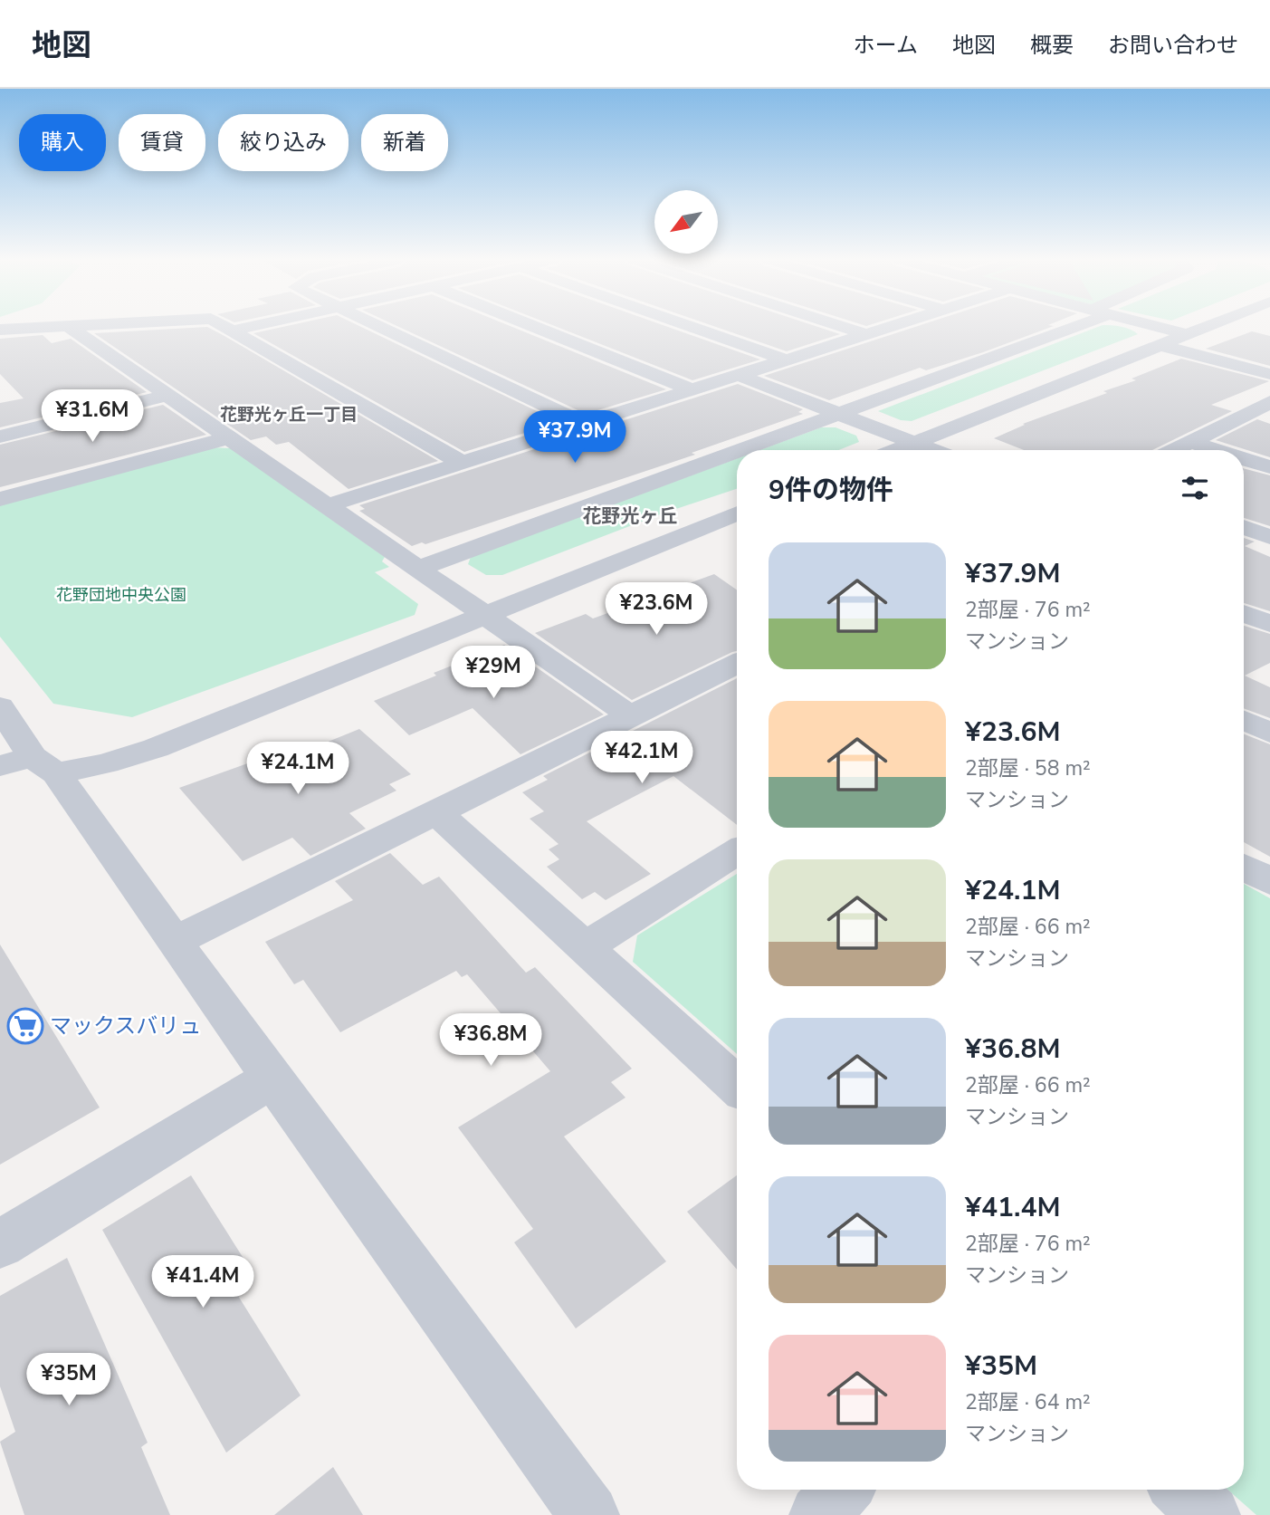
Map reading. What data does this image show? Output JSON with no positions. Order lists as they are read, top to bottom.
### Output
{
  "districts": ["花野光ヶ丘一丁目", "花野光ヶ丘"],
  "parks": ["花野団地中央公園"],
  "places": {
    "supermarket": ["マックスバリュ"]
  },
  "north": "bottom left",
  "page": {
    "header": "地図",
    "nav": [
      "ホーム",
      "地図",
      "概要",
      "お問い合わせ"
    ],
    "chip": [
      "購入",
      "賃貸",
      "絞り込み",
      "新着"
    ],
    "price": [
      "¥31.6M",
      "¥37.9M",
      "¥23.6M",
      "¥29M",
      "¥42.1M",
      "¥24.1M",
      "¥36.8M",
      "¥41.4M",
      "¥35M"
    ],
    "heading": "9件の物件",
    "list": [
      {
        "name": "¥37.9M",
        "note": "2部屋 · 76 m² · マンション"
      },
      {
        "name": "¥23.6M",
        "note": "2部屋 · 58 m² · マンション"
      },
      {
        "name": "¥24.1M",
        "note": "2部屋 · 66 m² · マンション"
      },
      {
        "name": "¥36.8M",
        "note": "2部屋 · 66 m² · マンション"
      },
      {
        "name": "¥41.4M",
        "note": "2部屋 · 76 m² · マンション"
      },
      {
        "name": "¥35M",
        "note": "2部屋 · 64 m² · マンション"
      }
    ]
  }
}
